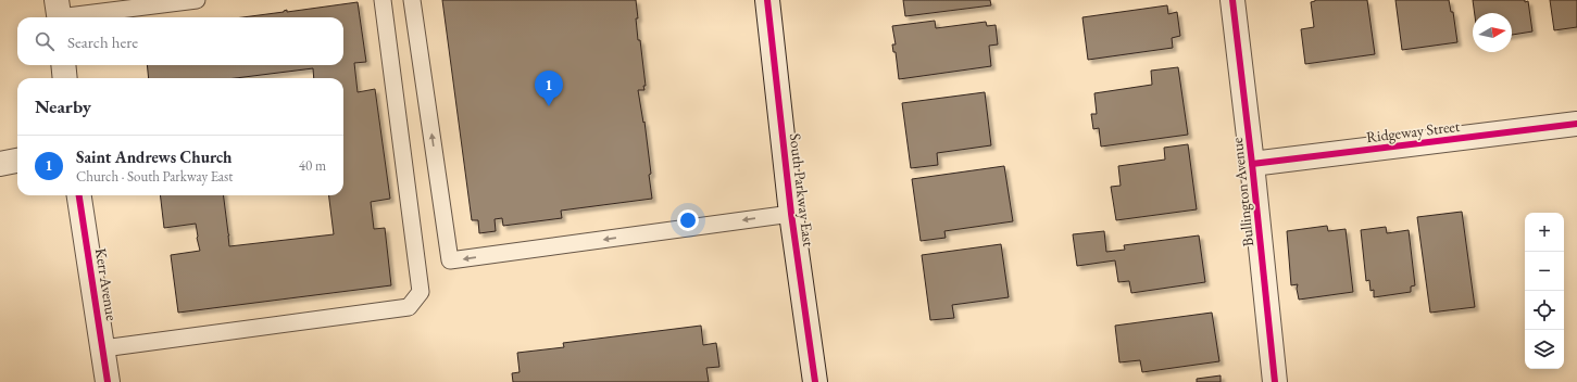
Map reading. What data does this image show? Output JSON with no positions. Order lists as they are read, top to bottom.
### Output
{
  "streets": {
    "street": [
      "Ridgeway Street",
      "South Parkway East",
      "Bullington Avenue",
      "Kerr Avenue"
    ]
  },
  "crossings": [
    ["Ridgeway Street", "Bullington Avenue"]
  ],
  "north": "right",
  "page": {
    "search": "Search here",
    "pins": "1",
    "heading": "Nearby",
    "list": [
      {
        "mark": "1",
        "name": "Saint Andrews Church",
        "note": "Church · South Parkway East",
        "value": "40 m"
      }
    ],
    "map_buttons": ["+", "−"]
  }
}
